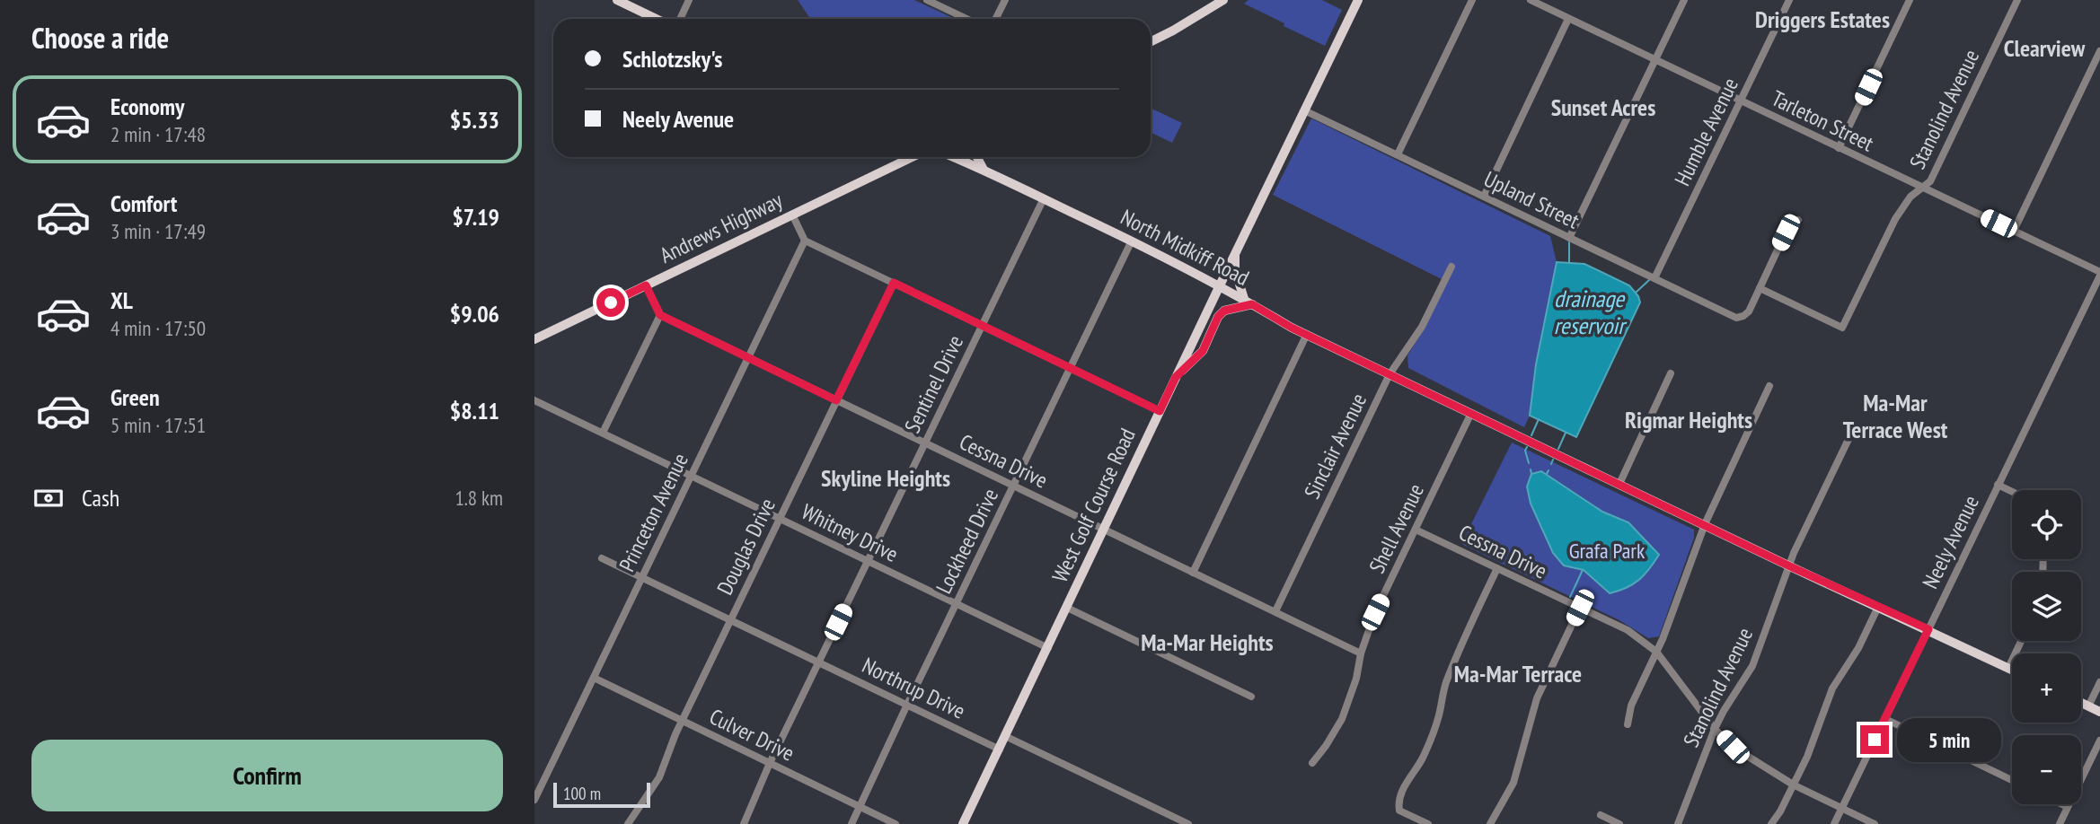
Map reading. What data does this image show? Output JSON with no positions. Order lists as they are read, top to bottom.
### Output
{
  "streets": {
    "main road": ["Andrews Highway", "North Midkiff Road", "West Golf Course Road"],
    "street": [
      "Stanolind Avenue",
      "Tarleton Street",
      "Humble Avenue",
      "Upland Street",
      "Sentinel Drive",
      "Sinclair Avenue",
      "Cessna Drive",
      "Princeton Avenue",
      "Shell Avenue",
      "Whitney Drive",
      "Lockheed Drive",
      "Neely Avenue",
      "Douglas Drive",
      "Northrup Drive",
      "Culver Drive"
    ]
  },
  "crossings": [
    ["Stanolind Avenue", "Tarleton Street"],
    ["Stanolind Avenue", "Upland Street"],
    ["Stanolind Avenue", "North Midkiff Road"],
    ["Stanolind Avenue", "Cessna Drive"],
    ["Tarleton Street", "Humble Avenue"],
    ["Tarleton Street", "Neely Avenue"],
    ["Humble Avenue", "Upland Street"],
    ["Upland Street", "West Golf Course Road"],
    ["North Midkiff Road", "Sentinel Drive"],
    ["North Midkiff Road", "Sinclair Avenue"],
    ["North Midkiff Road", "West Golf Course Road"],
    ["North Midkiff Road", "Shell Avenue"],
    ["North Midkiff Road", "Lockheed Drive"],
    ["North Midkiff Road", "Neely Avenue"],
    ["Sentinel Drive", "Cessna Drive"],
    ["Sentinel Drive", "Whitney Drive"],
    ["Sentinel Drive", "Northrup Drive"],
    ["Sentinel Drive", "Culver Drive"],
    ["Sinclair Avenue", "Cessna Drive"],
    ["Cessna Drive", "West Golf Course Road"],
    ["Cessna Drive", "Princeton Avenue"],
    ["Cessna Drive", "Shell Avenue"],
    ["Cessna Drive", "Lockheed Drive"],
    ["Cessna Drive", "Neely Avenue"],
    ["Cessna Drive", "Douglas Drive"],
    ["West Golf Course Road", "Whitney Drive"],
    ["West Golf Course Road", "Northrup Drive"],
    ["Princeton Avenue", "Whitney Drive"],
    ["Princeton Avenue", "Northrup Drive"],
    ["Princeton Avenue", "Culver Drive"],
    ["Whitney Drive", "Lockheed Drive"],
    ["Whitney Drive", "Douglas Drive"],
    ["Lockheed Drive", "Northrup Drive"],
    ["Lockheed Drive", "Culver Drive"],
    ["Douglas Drive", "Northrup Drive"],
    ["Douglas Drive", "Culver Drive"]
  ],
  "districts": [
    "Driggers Estates",
    "Clearview",
    "Sunset Acres",
    "Ma-Mar Terrace West",
    "Rigmar Heights",
    "Skyline Heights",
    "Ma-Mar Heights",
    "Ma-Mar Terrace"
  ],
  "water": ["drainage reservoir"],
  "parks": ["Grafa Park"],
  "scale_bar": "100 m",
  "page": {
    "heading": "Choose a ride",
    "banner": ["Schlotzsky's", "Neely Avenue"],
    "list": [
      {
        "name": "Economy",
        "note": "2 min · 17:48",
        "value": "$5.33"
      },
      {
        "name": "Comfort",
        "note": "3 min · 17:49",
        "value": "$7.19"
      },
      {
        "name": "XL",
        "note": "4 min · 17:50",
        "value": "$9.06"
      },
      {
        "name": "Green",
        "note": "5 min · 17:51",
        "value": "$8.11"
      }
    ],
    "pay": ["Cash", "1.8 km"],
    "map_buttons": ["+", "−"],
    "bubble": "5 min",
    "buttons": "Confirm",
    "scale": "100 m"
  }
}
